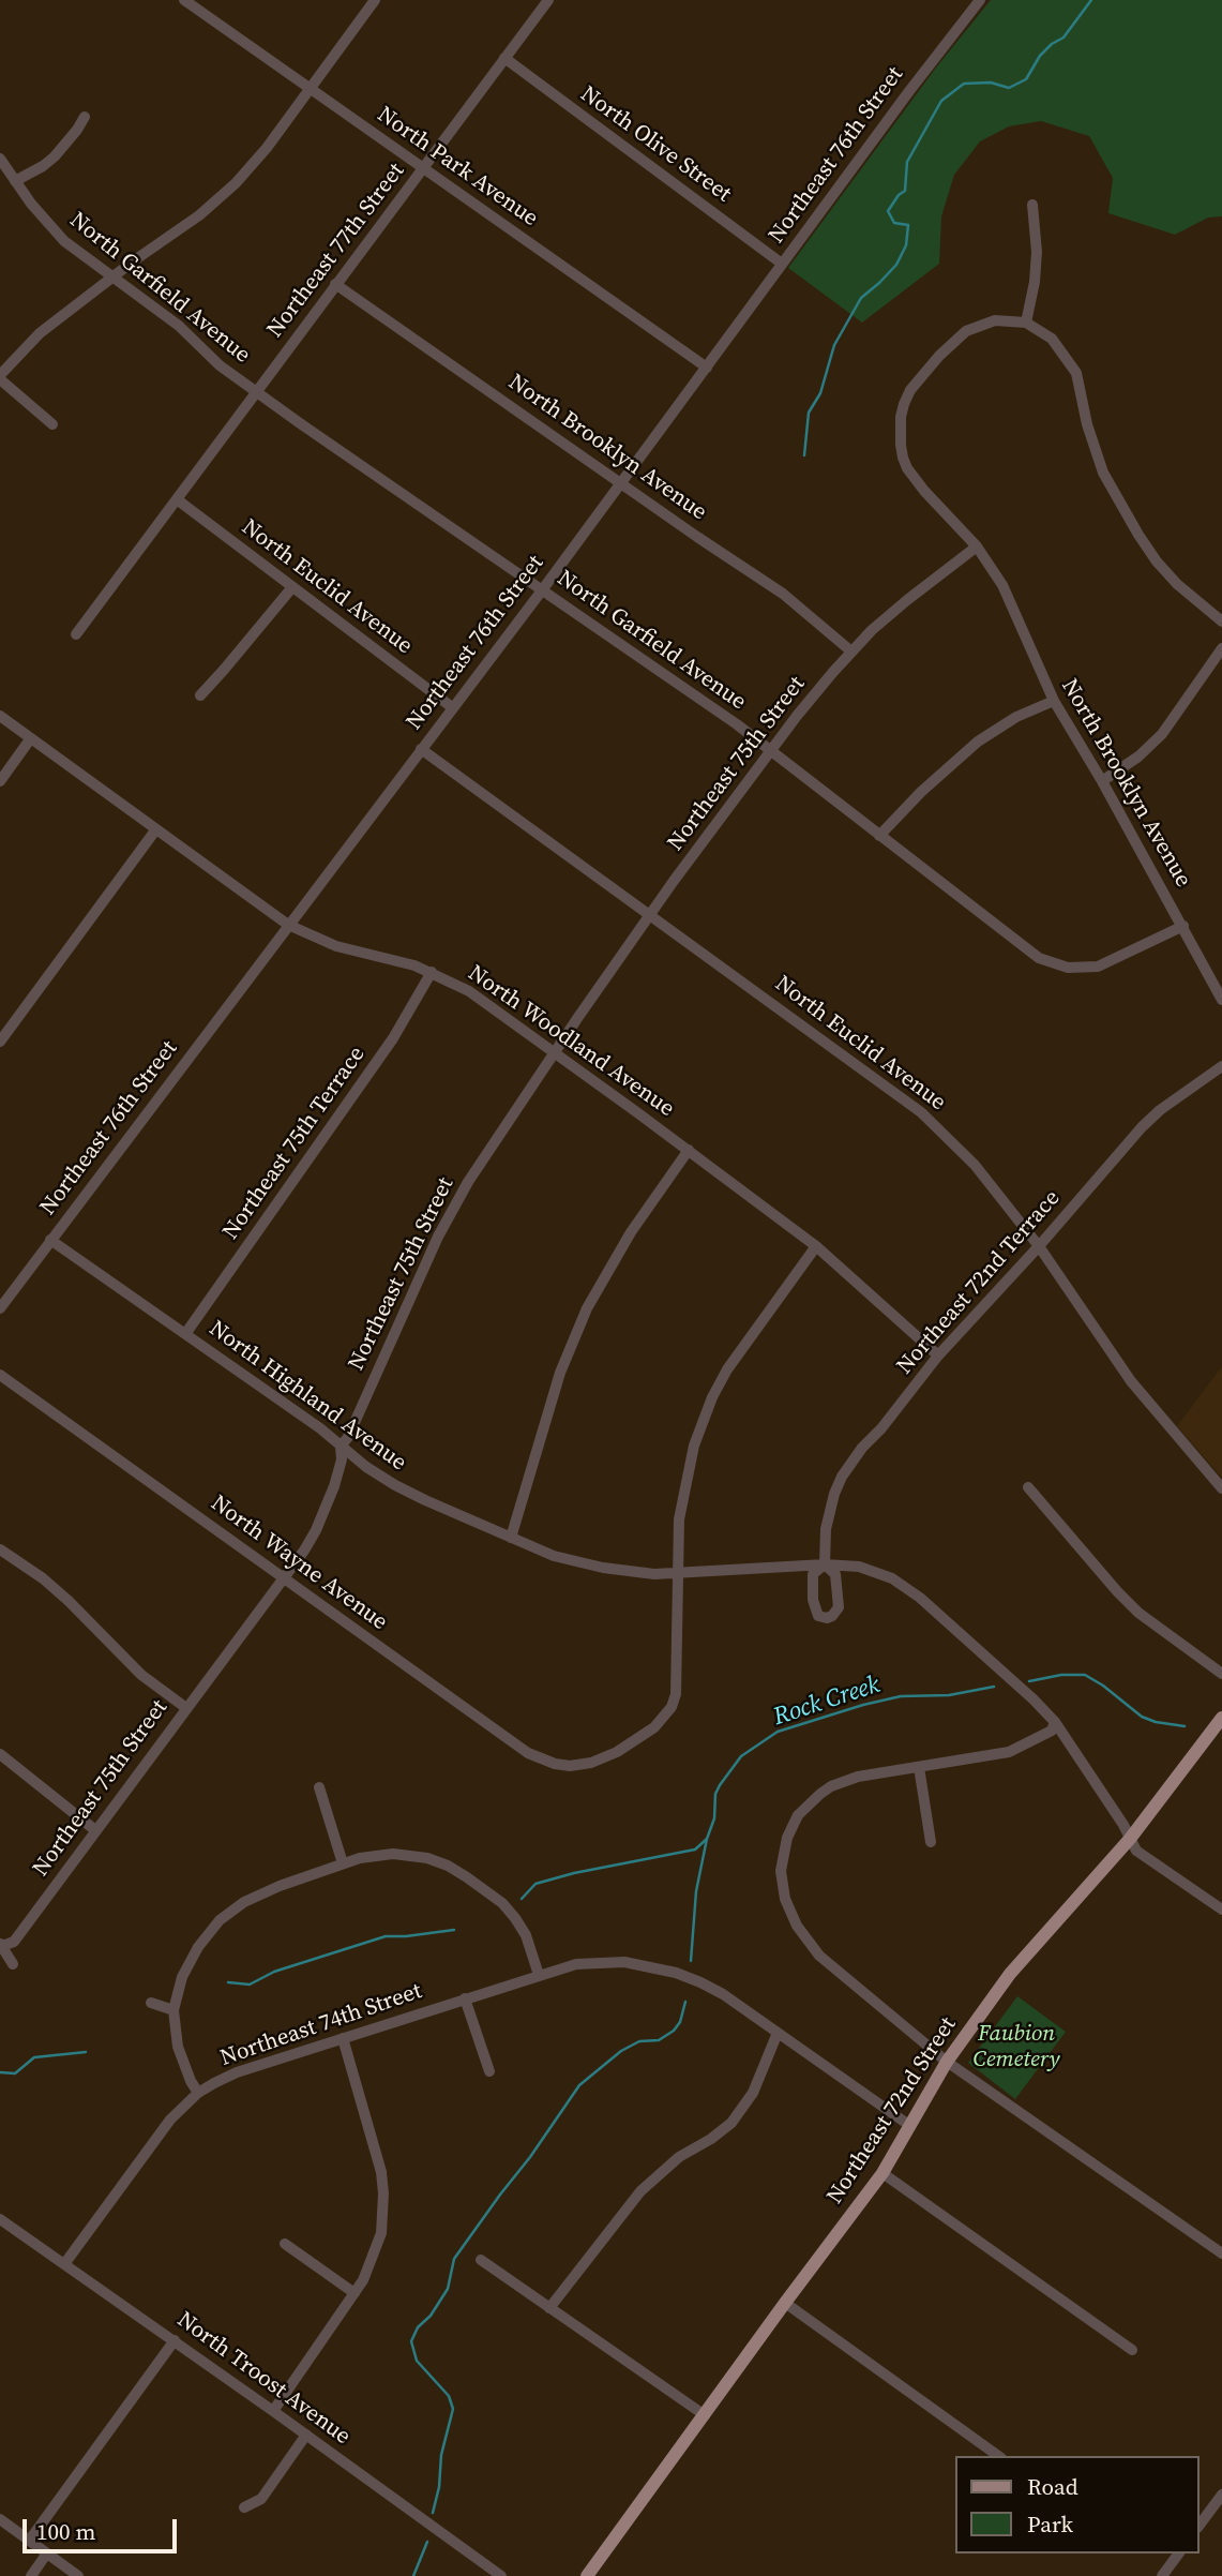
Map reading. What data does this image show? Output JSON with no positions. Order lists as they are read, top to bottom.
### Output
{
  "streets": {
    "main road": ["Northeast 72nd Street"],
    "street": [
      "North Olive Street",
      "Northeast 76th Street",
      "North Park Avenue",
      "Northeast 77th Street",
      "North Garfield Avenue",
      "North Brooklyn Avenue",
      "North Euclid Avenue",
      "Northeast 75th Street",
      "North Woodland Avenue",
      "Northeast 75th Terrace",
      "Northeast 72nd Terrace",
      "North Highland Avenue",
      "North Wayne Avenue",
      "Northeast 74th Street",
      "North Troost Avenue"
    ]
  },
  "crossings": [
    ["North Olive Street", "Northeast 76th Street"],
    ["North Olive Street", "Northeast 77th Street"],
    ["Northeast 76th Street", "North Park Avenue"],
    ["Northeast 76th Street", "North Garfield Avenue"],
    ["Northeast 76th Street", "North Brooklyn Avenue"],
    ["Northeast 76th Street", "North Euclid Avenue"],
    ["Northeast 76th Street", "North Woodland Avenue"],
    ["Northeast 76th Street", "North Highland Avenue"],
    ["North Park Avenue", "Northeast 77th Street"],
    ["Northeast 77th Street", "North Garfield Avenue"],
    ["Northeast 77th Street", "North Brooklyn Avenue"],
    ["Northeast 77th Street", "North Euclid Avenue"],
    ["North Garfield Avenue", "North Brooklyn Avenue"],
    ["North Garfield Avenue", "Northeast 75th Street"],
    ["North Brooklyn Avenue", "Northeast 75th Street"],
    ["North Euclid Avenue", "Northeast 75th Street"],
    ["North Euclid Avenue", "Northeast 72nd Terrace"],
    ["Northeast 75th Street", "North Woodland Avenue"],
    ["Northeast 75th Street", "North Highland Avenue"],
    ["Northeast 75th Street", "North Wayne Avenue"],
    ["North Woodland Avenue", "Northeast 75th Terrace"],
    ["North Woodland Avenue", "Northeast 72nd Terrace"],
    ["Northeast 75th Terrace", "North Highland Avenue"],
    ["Northeast 72nd Terrace", "North Highland Avenue"],
    ["North Highland Avenue", "North Wayne Avenue"],
    ["North Highland Avenue", "Northeast 72nd Street"],
    ["Northeast 74th Street", "Northeast 72nd Street"],
    ["Northeast 74th Street", "North Troost Avenue"]
  ],
  "water": ["Rock Creek"],
  "parks": ["Faubion Cemetery"],
  "legend": ["Road", "Park"],
  "scale_bar": "100 m"
}
